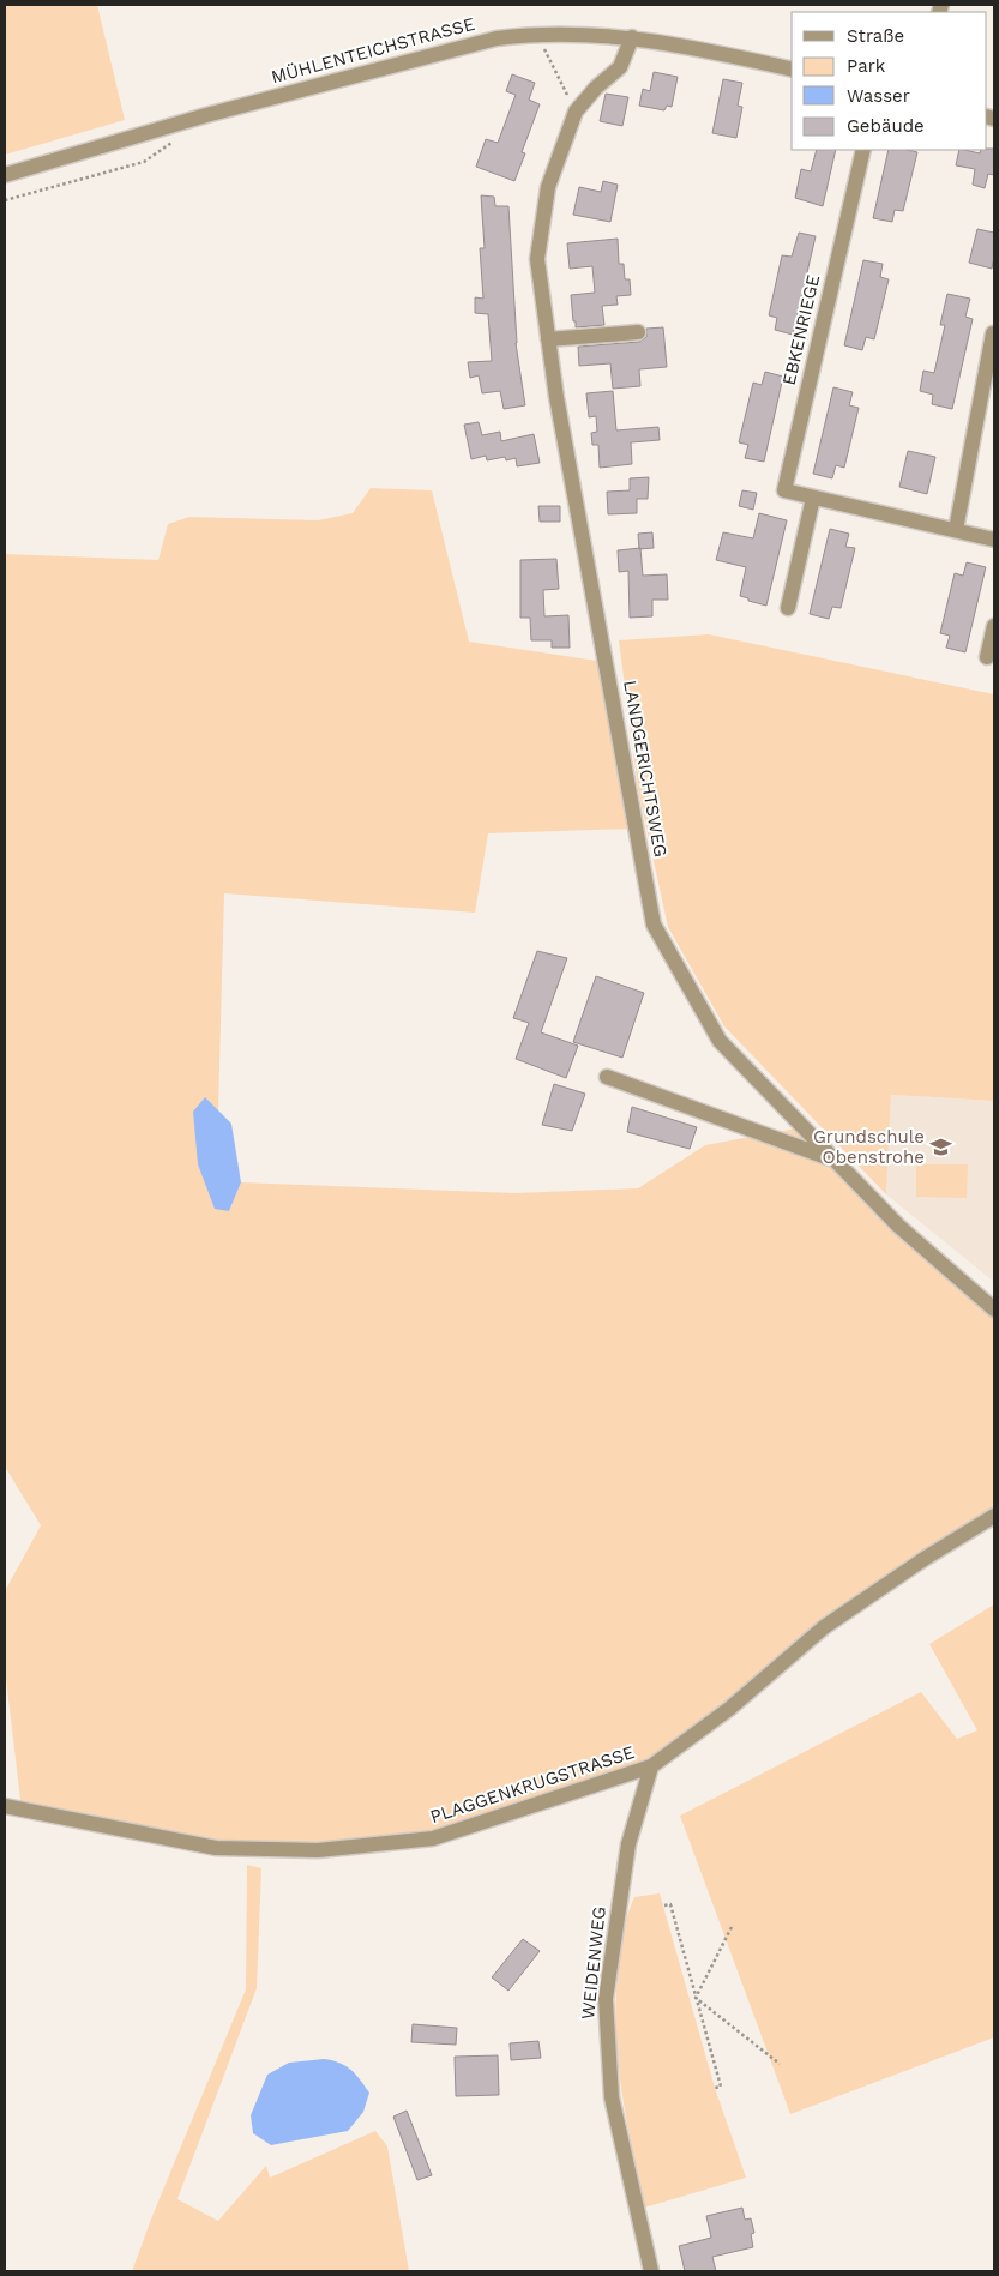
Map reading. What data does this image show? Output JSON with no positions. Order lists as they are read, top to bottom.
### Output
{
  "streets": {
    "street": [
      "MÜHLENTEICHSTRASSE",
      "EBKENRIEGE",
      "LANDGERICHTSWEG",
      "PLAGGENKRUGSTRASSE",
      "WEIDENWEG"
    ]
  },
  "crossings": [
    ["MÜHLENTEICHSTRASSE", "LANDGERICHTSWEG"],
    ["PLAGGENKRUGSTRASSE", "WEIDENWEG"]
  ],
  "places": {
    "school or university": ["Grundschule Obenstrohe"]
  },
  "legend": [
    "Straße",
    "Park",
    "Wasser",
    "Gebäude"
  ]
}
